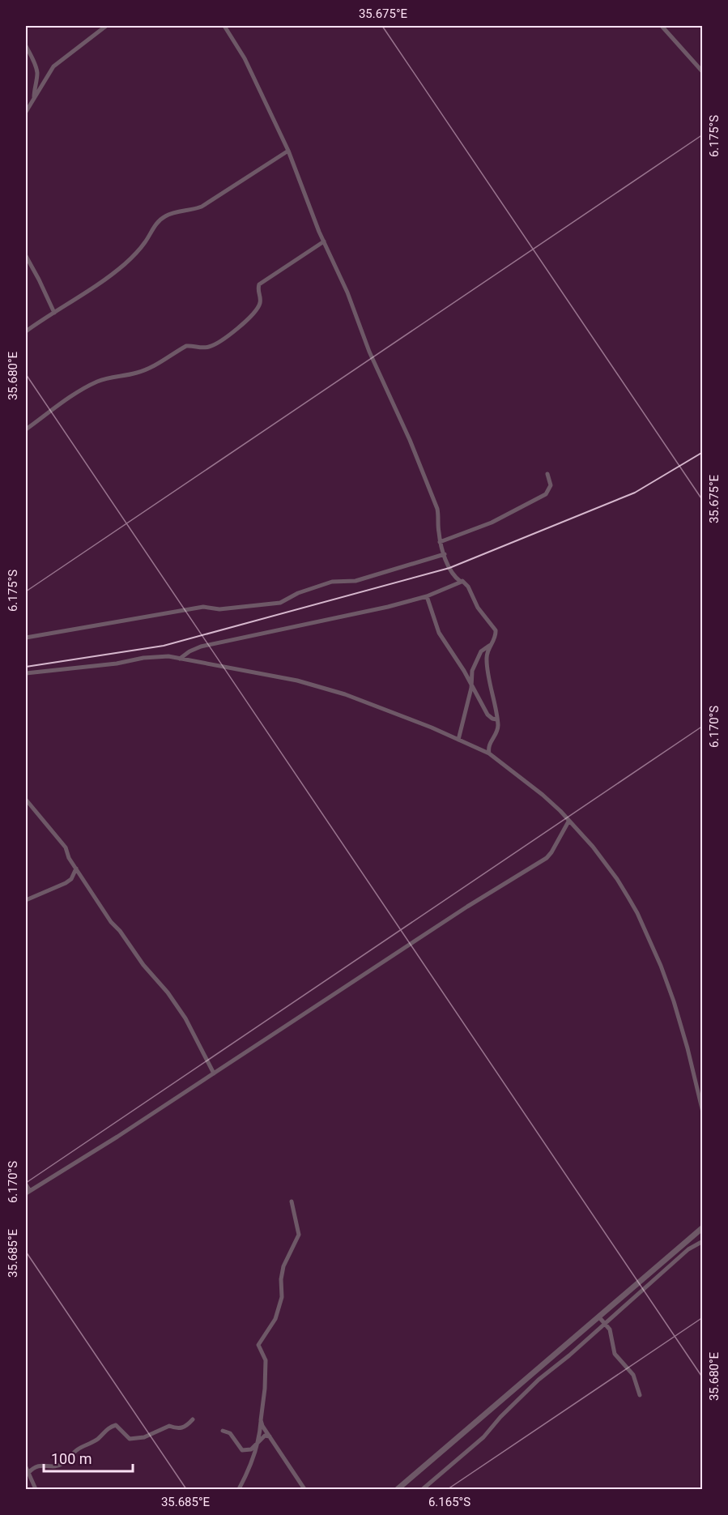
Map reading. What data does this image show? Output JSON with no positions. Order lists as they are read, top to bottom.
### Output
{
  "scale_bar": "100 m",
  "coordinates": [
    "35.675°E",
    "6.175°S",
    "35.680°E",
    "6.170°S",
    "35.685°E",
    "6.165°S"
  ]
}
